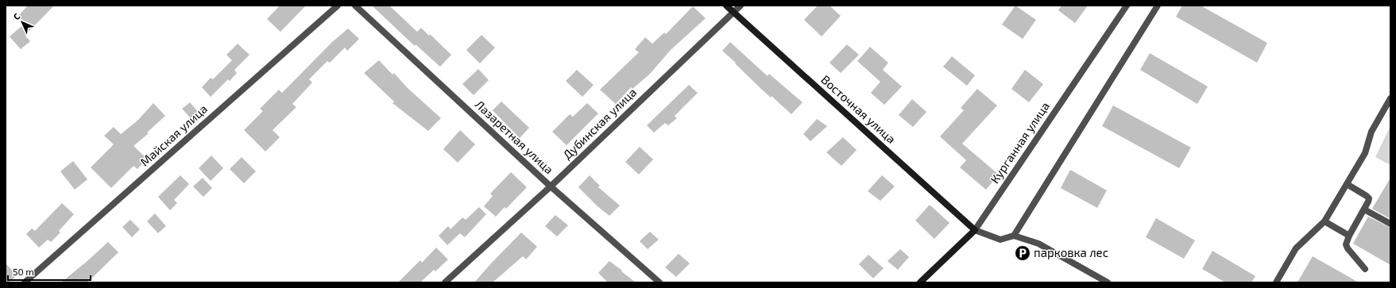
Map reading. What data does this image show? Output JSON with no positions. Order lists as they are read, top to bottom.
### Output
{
  "streets": {
    "street": [
      "Восточная улица",
      "Дубинская улица",
      "Майская улица",
      "Лазаретная улица",
      "Курганная улица"
    ]
  },
  "crossings": [
    ["Восточная улица", "Дубинская улица"],
    ["Восточная улица", "Курганная улица"],
    ["Дубинская улица", "Лазаретная улица"]
  ],
  "places": {
    "parking": ["парковка лес"]
  },
  "scale_bar": "50 m",
  "north": "top left"
}
